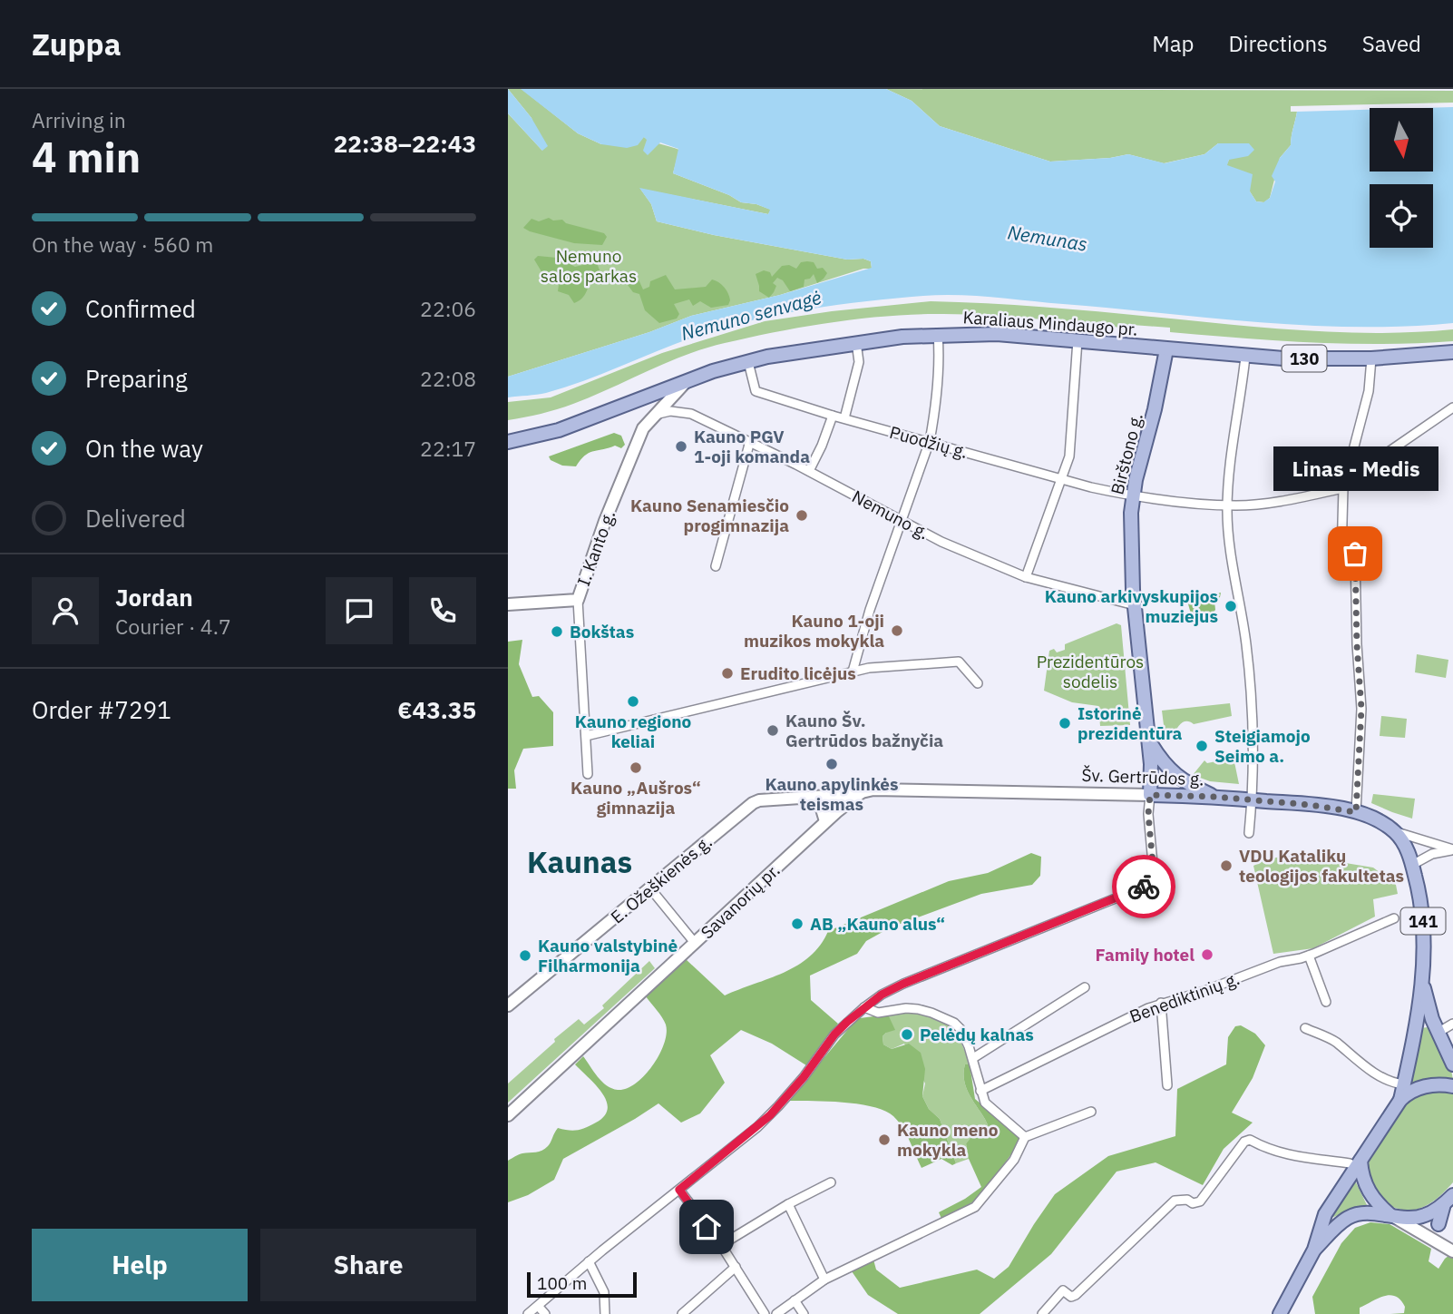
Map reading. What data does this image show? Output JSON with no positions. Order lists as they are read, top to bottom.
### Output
{
  "streets": {
    "main road": [
      "Karaliaus Mindaugo pr.",
      "130",
      "Birštono g.",
      "I. Kanto g.",
      "Šv. Gertrūdos g.",
      "E. Ožeškienės g.",
      "Savanorių pr.",
      "141"
    ],
    "street": ["Puodžių g.", "Nemuno g.", "Benediktinių g."]
  },
  "crossings": [
    ["Karaliaus Mindaugo pr.", "Puodžių g."],
    ["Karaliaus Mindaugo pr.", "Birštono g."],
    ["Karaliaus Mindaugo pr.", "I. Kanto g."],
    ["Puodžių g.", "Birštono g."],
    ["Birštono g.", "Nemuno g."],
    ["Birštono g.", "Šv. Gertrūdos g."],
    ["Nemuno g.", "I. Kanto g."],
    ["Šv. Gertrūdos g.", "E. Ožeškienės g."],
    ["Šv. Gertrūdos g.", "Savanorių pr."],
    ["Šv. Gertrūdos g.", "141"]
  ],
  "districts": ["Kaunas"],
  "water": ["Nemunas", "Nemuno senvagė"],
  "parks": ["Nemuno salos parkas", "Prezidentūros sodelis"],
  "places": [
    "Kauno PGV 1-oji komanda",
    "Kauno Senamiesčio progimnazija",
    "Linas - Medis",
    "Kauno arkivyskupijos muziejus",
    "Kauno 1-oji muzikos mokykla",
    "Bokštas",
    "Erudito licėjus",
    "Kauno regiono keliai",
    "Istorinė prezidentūra",
    "Kauno Šv. Gertrūdos bažnyčia",
    "Steigiamojo Seimo a.",
    "Kauno apylinkės teismas",
    "Kauno „Aušros“ gimnazija",
    "VDU Katalikų teologijos fakultetas",
    "AB „Kauno alus“",
    "Family hotel",
    "Kauno valstybinė Filharmonija",
    "Pelėdų kalnas",
    "Kauno meno mokykla"
  ],
  "scale_bar": "100 m",
  "north": "bottom",
  "page": {
    "header": "Zuppa",
    "nav": ["Map", "Directions", "Saved"],
    "heading": ["4 min", "Arriving in", "22:38–22:43"],
    "panel": [
      "Jordan",
      "Courier · 4.7",
      "Order #7291",
      "€43.35"
    ],
    "bar": "On the way · 560 m",
    "list": [
      ["Confirmed", "22:06"],
      ["Preparing", "22:08"],
      ["On the way", "22:17"],
      "Delivered"
    ],
    "bubble": "Linas - Medis",
    "buttons": ["Help", "Share"],
    "scale": "100 m"
  }
}
